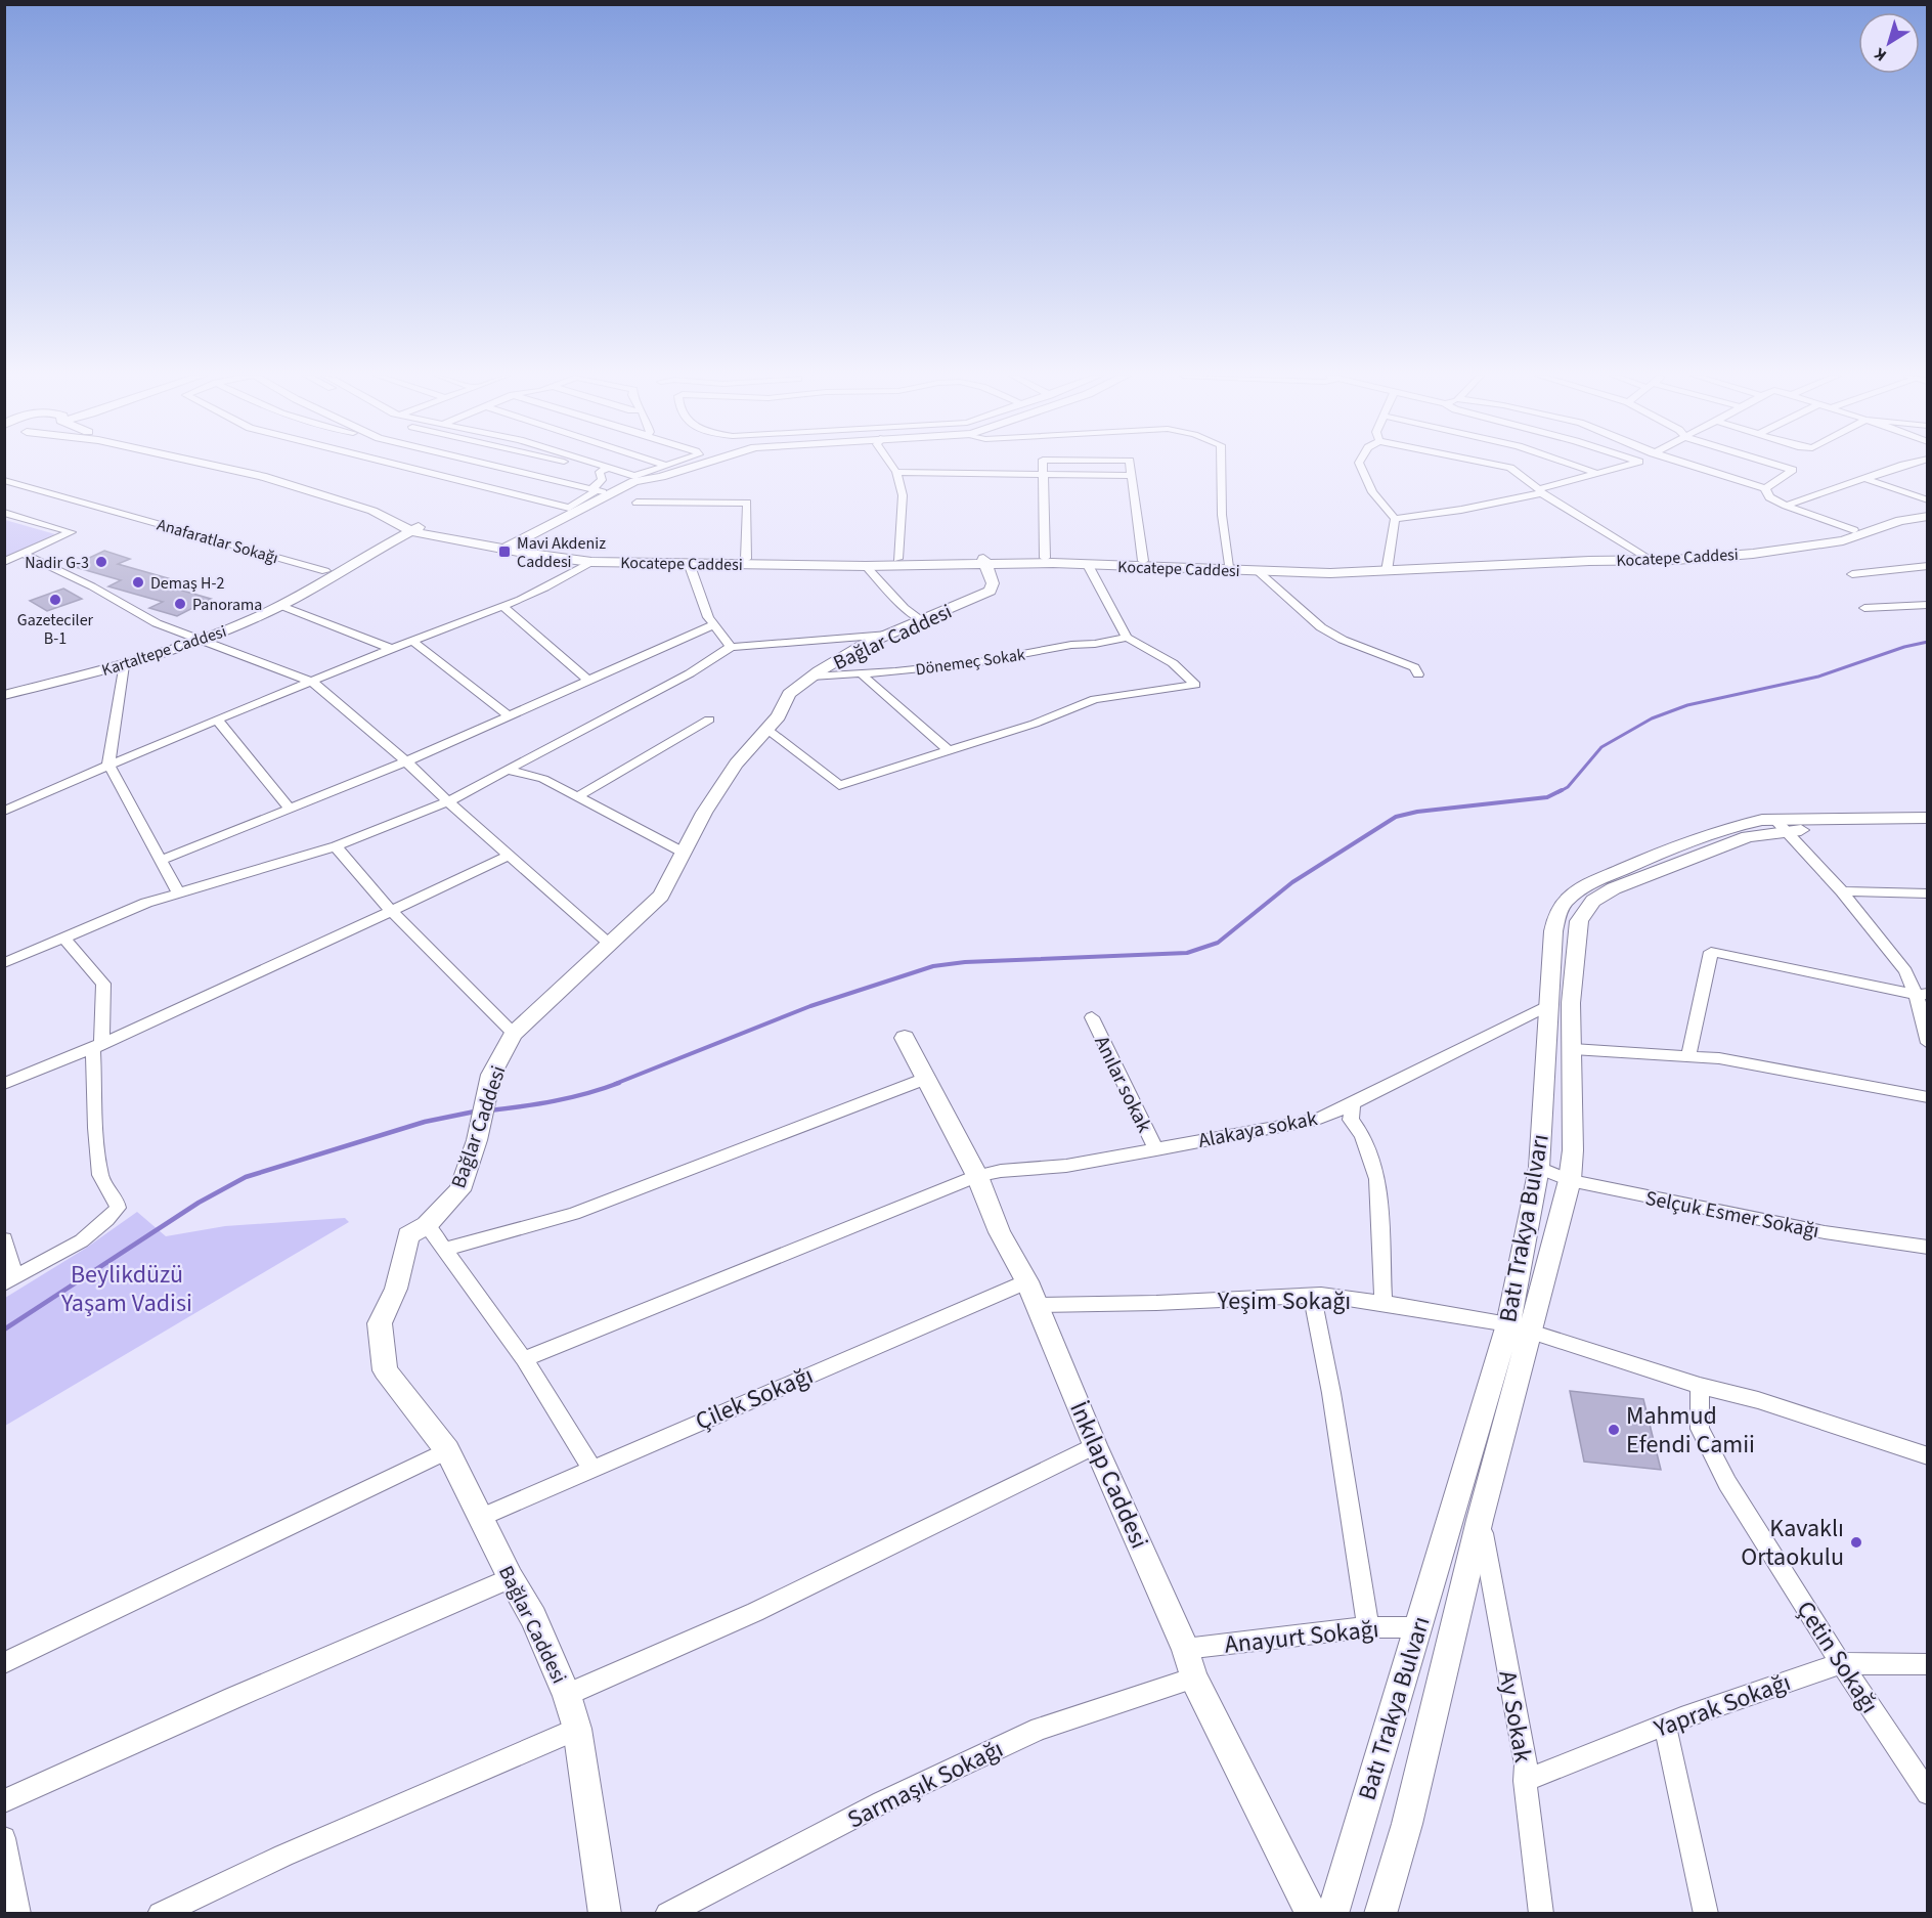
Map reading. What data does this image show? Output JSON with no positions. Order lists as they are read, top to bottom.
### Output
{
  "streets": {
    "main road": [
      "Kocatepe Caddesi",
      "Bağlar Caddesi",
      "Kartaltepe Caddesi",
      "Batı Trakya Bulvarı",
      "İnkılap Caddesi"
    ],
    "street": [
      "Anafaratlar Sokağı",
      "Dönemeç Sokak",
      "Anılar sokak",
      "Alakaya sokak",
      "Selçuk Esmer Sokağı",
      "Yeşim Sokağı",
      "Çilek Sokağı",
      "Anayurt Sokağı",
      "Çetin Sokağı",
      "Yaprak Sokağı",
      "Ay Sokak",
      "Sarmaşık Sokağı"
    ]
  },
  "crossings": [
    ["Anafaratlar Sokağı", "Kartaltepe Caddesi"],
    ["Kocatepe Caddesi", "Bağlar Caddesi"],
    ["Kocatepe Caddesi", "Kartaltepe Caddesi"],
    ["Bağlar Caddesi", "Dönemeç Sokak"],
    ["Bağlar Caddesi", "Çilek Sokağı"],
    ["Anılar sokak", "Alakaya sokak"],
    ["Alakaya sokak", "Batı Trakya Bulvarı"],
    ["Alakaya sokak", "İnkılap Caddesi"],
    ["Selçuk Esmer Sokağı", "Batı Trakya Bulvarı"],
    ["Batı Trakya Bulvarı", "Yeşim Sokağı"],
    ["Batı Trakya Bulvarı", "Anayurt Sokağı"],
    ["Batı Trakya Bulvarı", "Ay Sokak"],
    ["Yeşim Sokağı", "Çilek Sokağı"],
    ["Yeşim Sokağı", "İnkılap Caddesi"],
    ["Yeşim Sokağı", "Çetin Sokağı"],
    ["Çilek Sokağı", "İnkılap Caddesi"],
    ["İnkılap Caddesi", "Anayurt Sokağı"],
    ["İnkılap Caddesi", "Sarmaşık Sokağı"],
    ["Çetin Sokağı", "Yaprak Sokağı"],
    ["Yaprak Sokağı", "Ay Sokak"]
  ],
  "parks": ["Beylikdüzü Yaşam Vadisi"],
  "places": {
    "transit": ["Mavi Akdeniz Caddesi"],
    "other": [
      "Nadir G-3",
      "Demaş H-2",
      "Gazeteciler B-1",
      "Panorama",
      "Mahmud Efendi Camii",
      "Kavaklı Ortaokulu"
    ]
  },
  "north": "bottom left"
}
